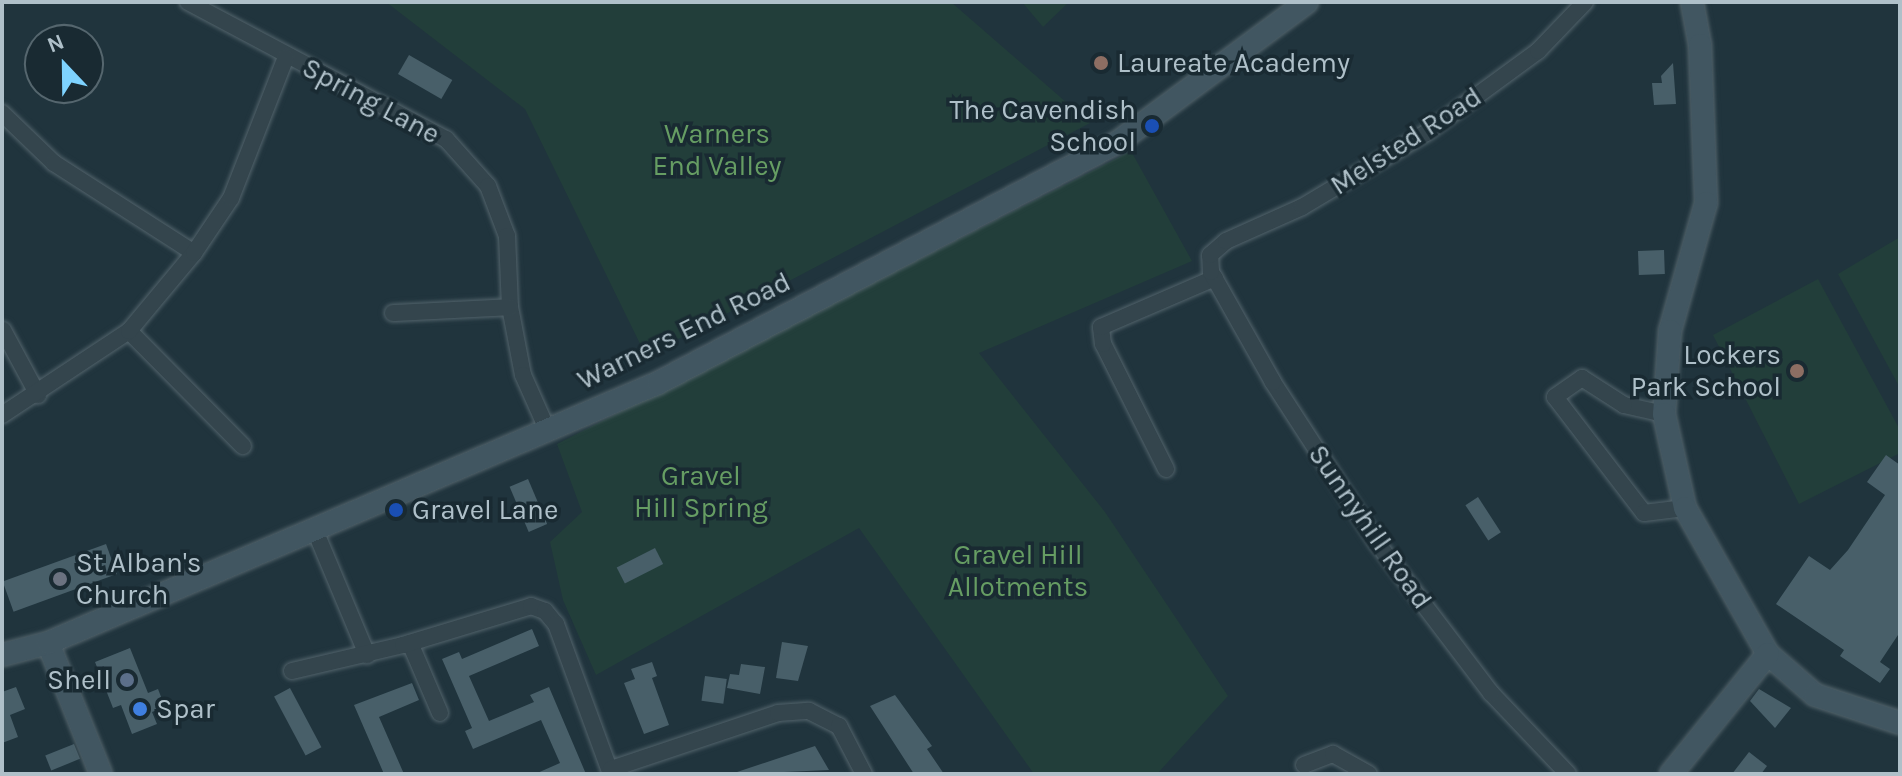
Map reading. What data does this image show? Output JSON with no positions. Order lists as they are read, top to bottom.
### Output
{
  "streets": {
    "street": [
      "Spring Lane",
      "Melsted Road",
      "Warners End Road",
      "Sunnyhill Road"
    ]
  },
  "crossings": [
    ["Spring Lane", "Warners End Road"],
    ["Melsted Road", "Sunnyhill Road"]
  ],
  "parks": ["Warners End Valley", "Gravel Hill Spring", "Gravel Hill Allotments"],
  "places": [
    "Laureate Academy",
    "The Cavendish School",
    "Lockers Park School",
    "Gravel Lane",
    "St Alban's Church",
    "Shell",
    "Spar"
  ],
  "north": "top"
}
